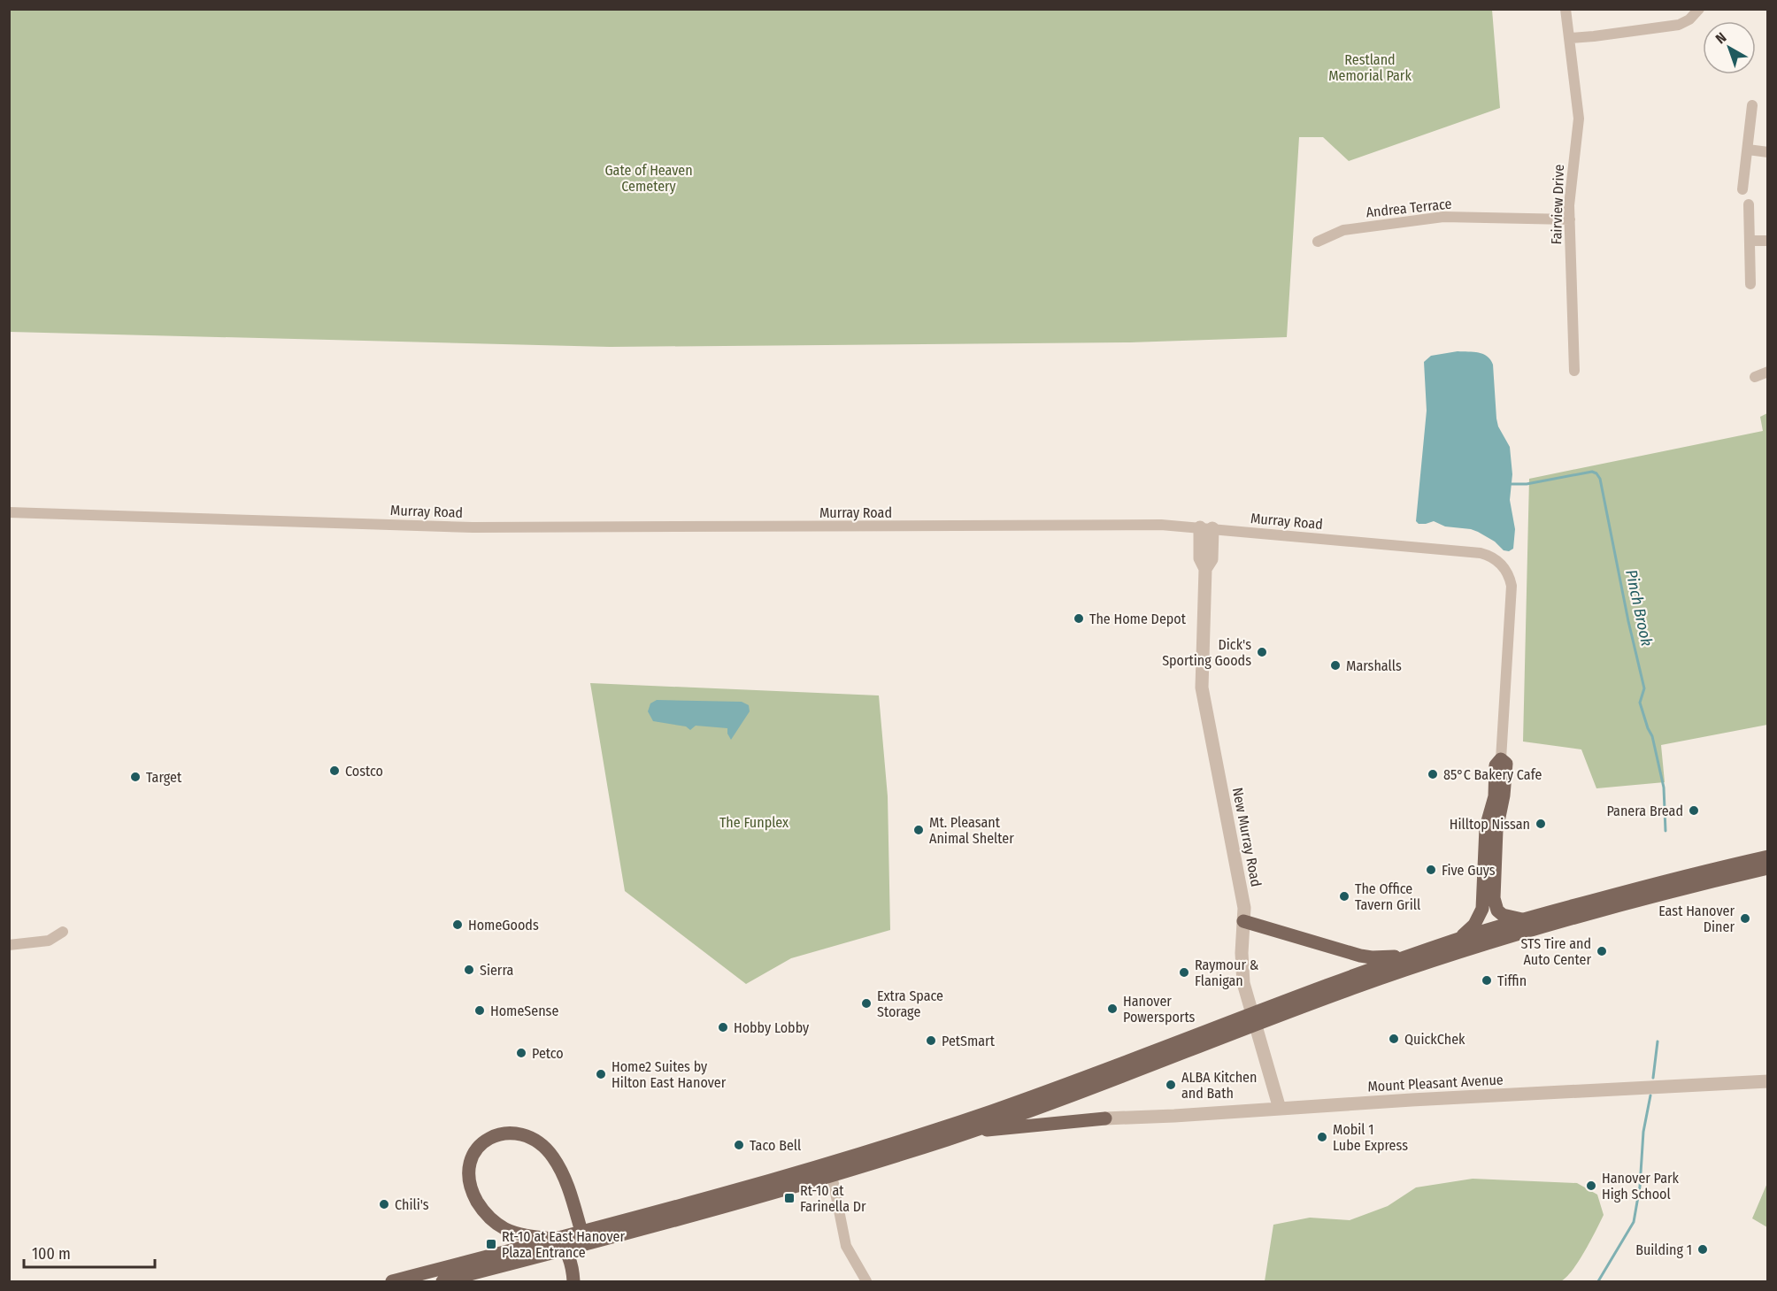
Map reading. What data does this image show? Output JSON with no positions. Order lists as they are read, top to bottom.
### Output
{
  "streets": {
    "street": [
      "Fairview Drive",
      "Andrea Terrace",
      "Murray Road",
      "New Murray Road",
      "Mount Pleasant Avenue"
    ]
  },
  "crossings": [
    ["Fairview Drive", "Andrea Terrace"],
    ["Murray Road", "New Murray Road"],
    ["New Murray Road", "Mount Pleasant Avenue"]
  ],
  "water": ["Pinch Brook"],
  "parks": ["Restland Memorial Park", "Gate of Heaven Cemetery", "The Funplex"],
  "places": {
    "other": [
      "The Home Depot",
      "Dick's Sporting Goods",
      "Marshalls",
      "Costco",
      "85°C Bakery Cafe",
      "Target",
      "Panera Bread",
      "Hilltop Nissan",
      "Mt. Pleasant Animal Shelter",
      "Five Guys",
      "The Office Tavern Grill",
      "East Hanover Diner",
      "HomeGoods",
      "STS Tire and Auto Center",
      "Sierra",
      "Raymour & Flanigan",
      "Tiffin",
      "Extra Space Storage",
      "Hanover Powersports",
      "HomeSense",
      "Hobby Lobby",
      "QuickChek",
      "PetSmart",
      "Petco",
      "Home2 Suites by Hilton East Hanover",
      "ALBA Kitchen and Bath",
      "Mobil 1 Lube Express",
      "Taco Bell",
      "Hanover Park High School",
      "Chili's",
      "Building 1"
    ],
    "transit": ["Rt-10 at Farinella Dr", "Rt-10 at East Hanover Plaza Entrance"]
  },
  "scale_bar": "100 m",
  "north": "top left"
}
